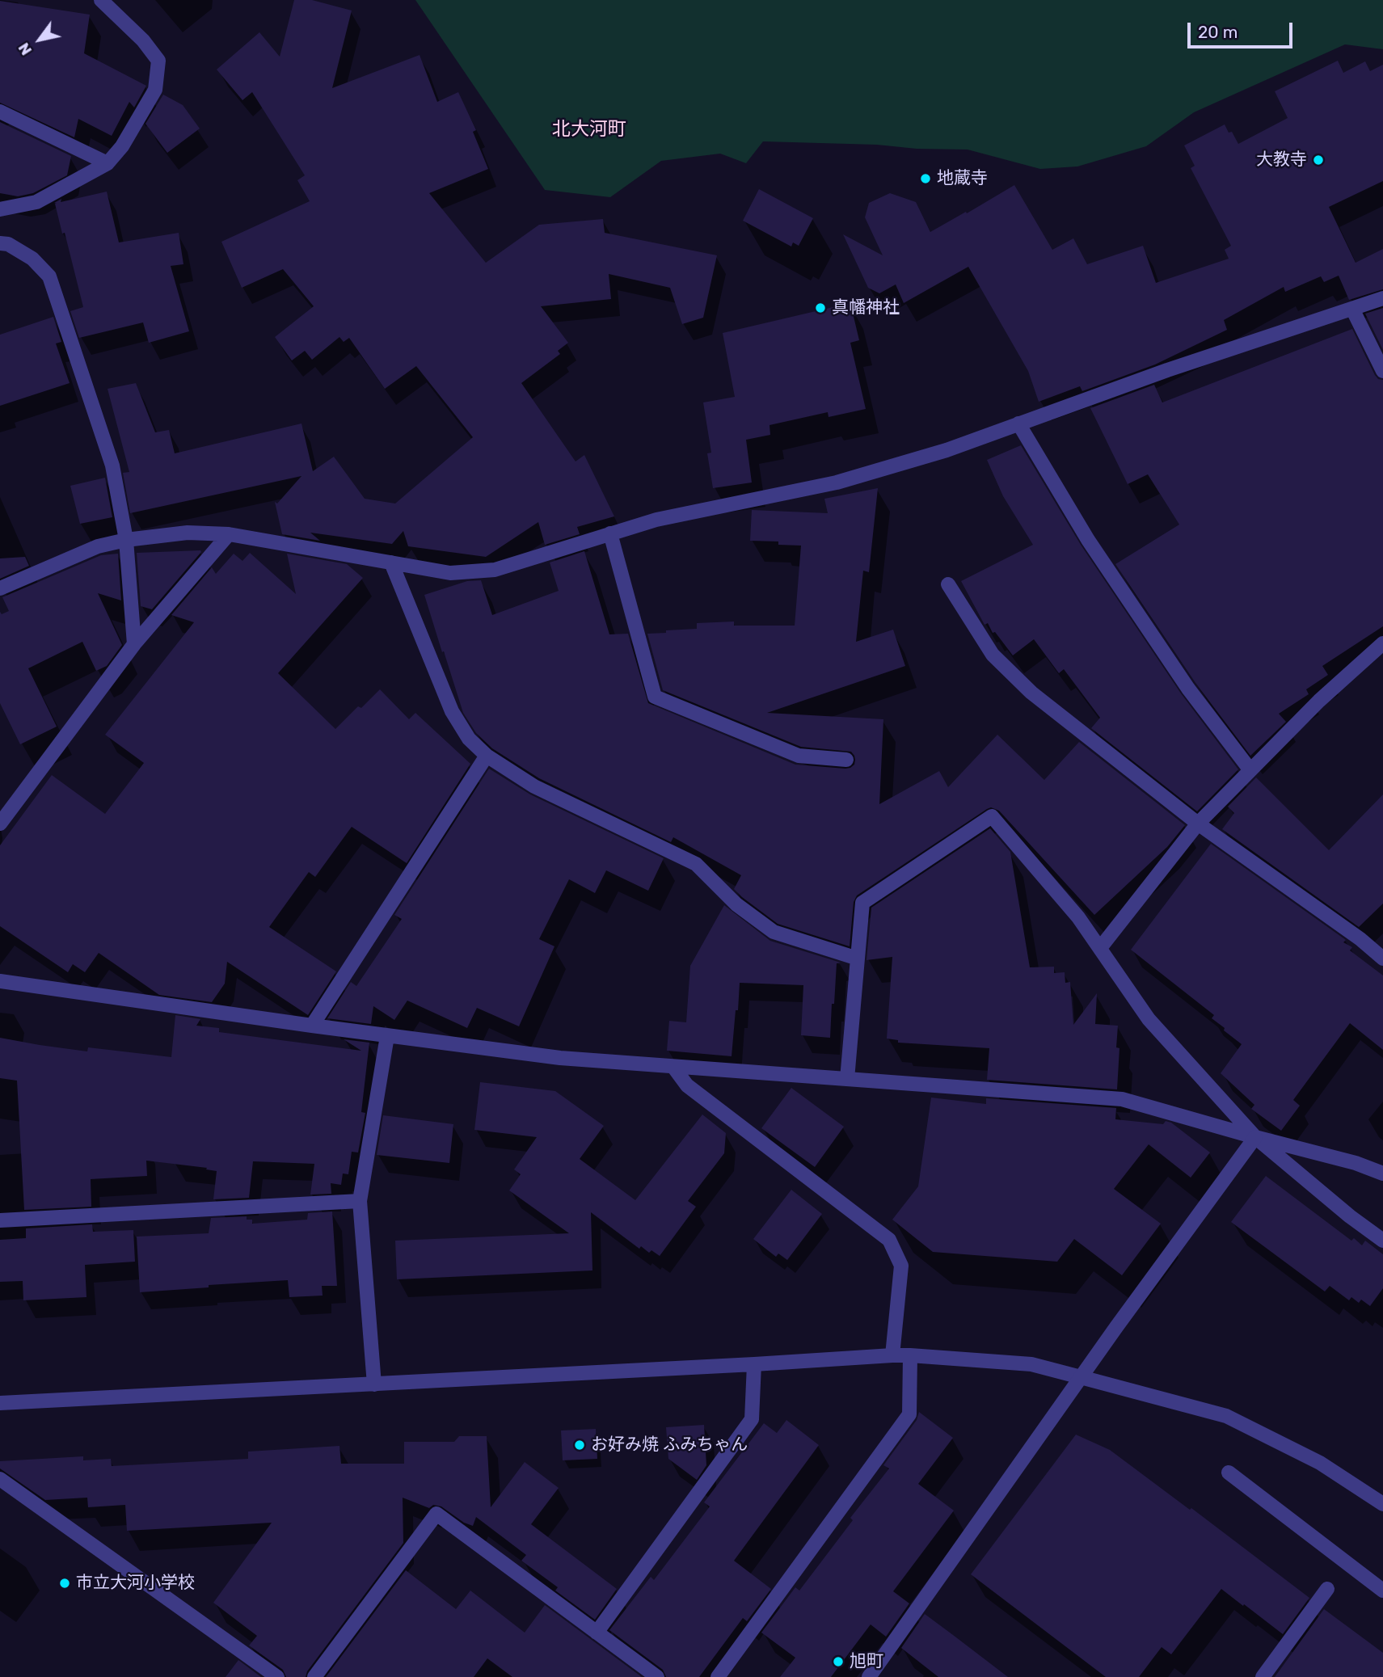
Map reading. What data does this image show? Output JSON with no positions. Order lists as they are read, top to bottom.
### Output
{
  "districts": ["北大河町"],
  "places": [
    "大教寺",
    "地蔵寺",
    "真幡神社",
    "お好み焼 ふみちゃん",
    "市立大河小学校",
    "旭町"
  ],
  "scale_bar": "20 m",
  "north": "bottom left"
}
